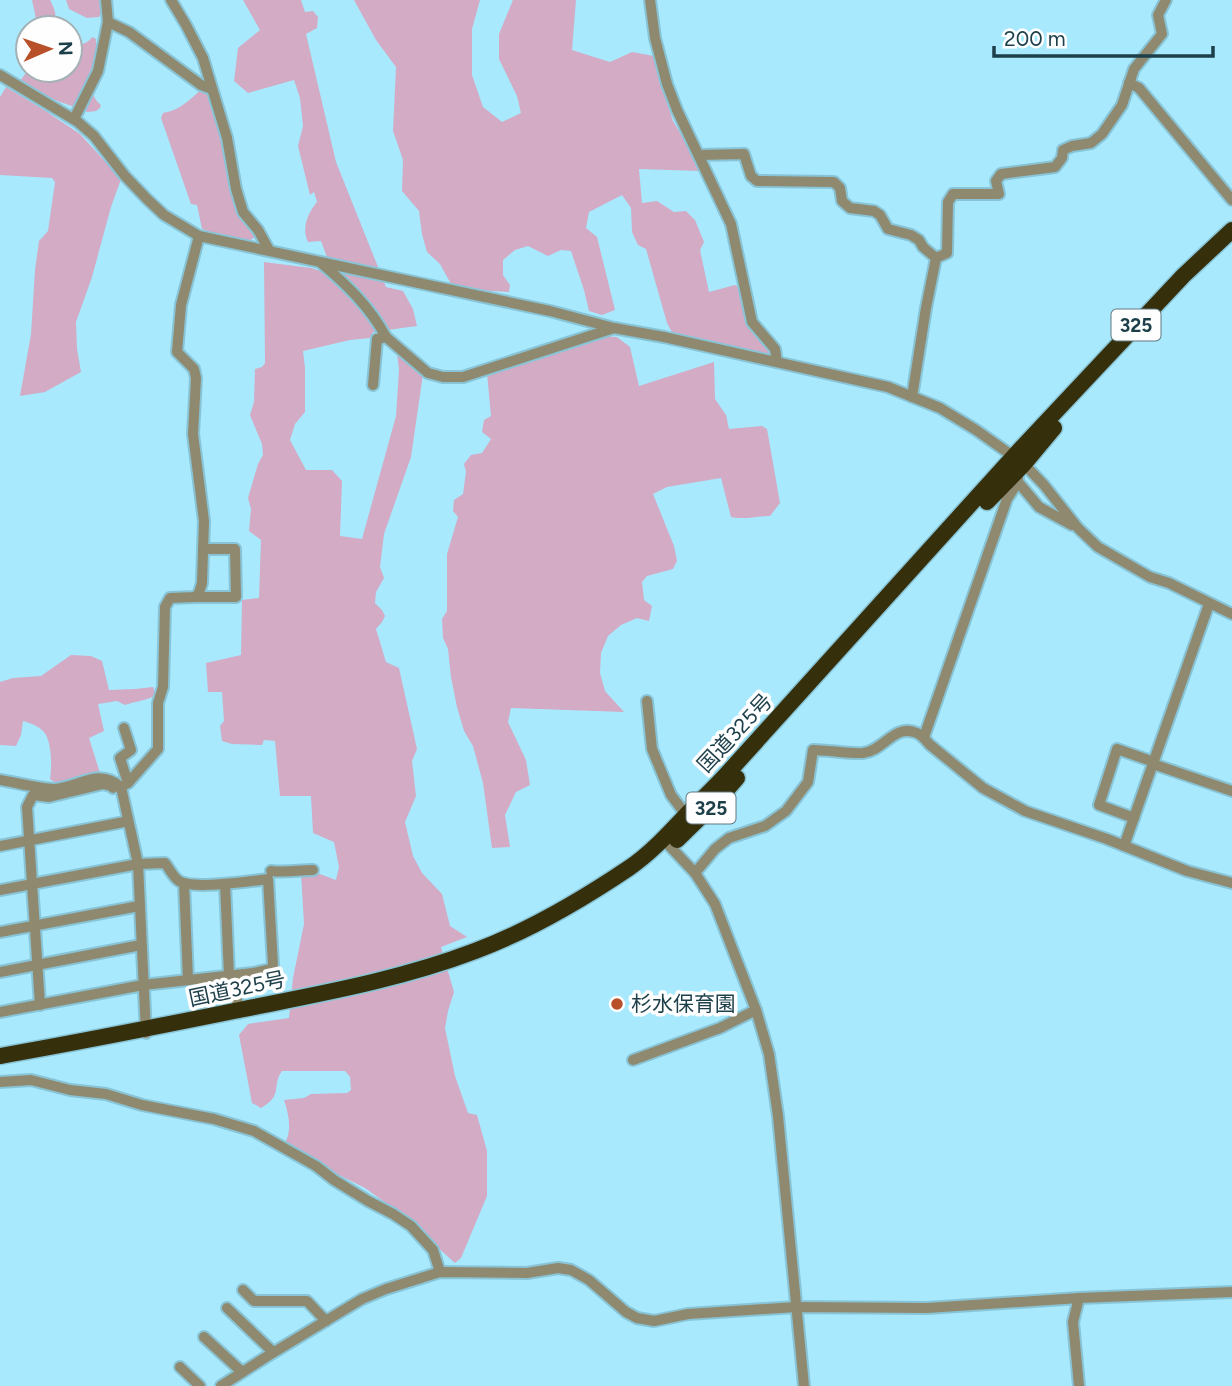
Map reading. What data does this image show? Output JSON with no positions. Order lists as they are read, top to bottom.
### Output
{
  "streets": {
    "highway": ["325", "国道325号"]
  },
  "places": ["杉水保育園"],
  "scale_bar": "200 m",
  "north": "right"
}
